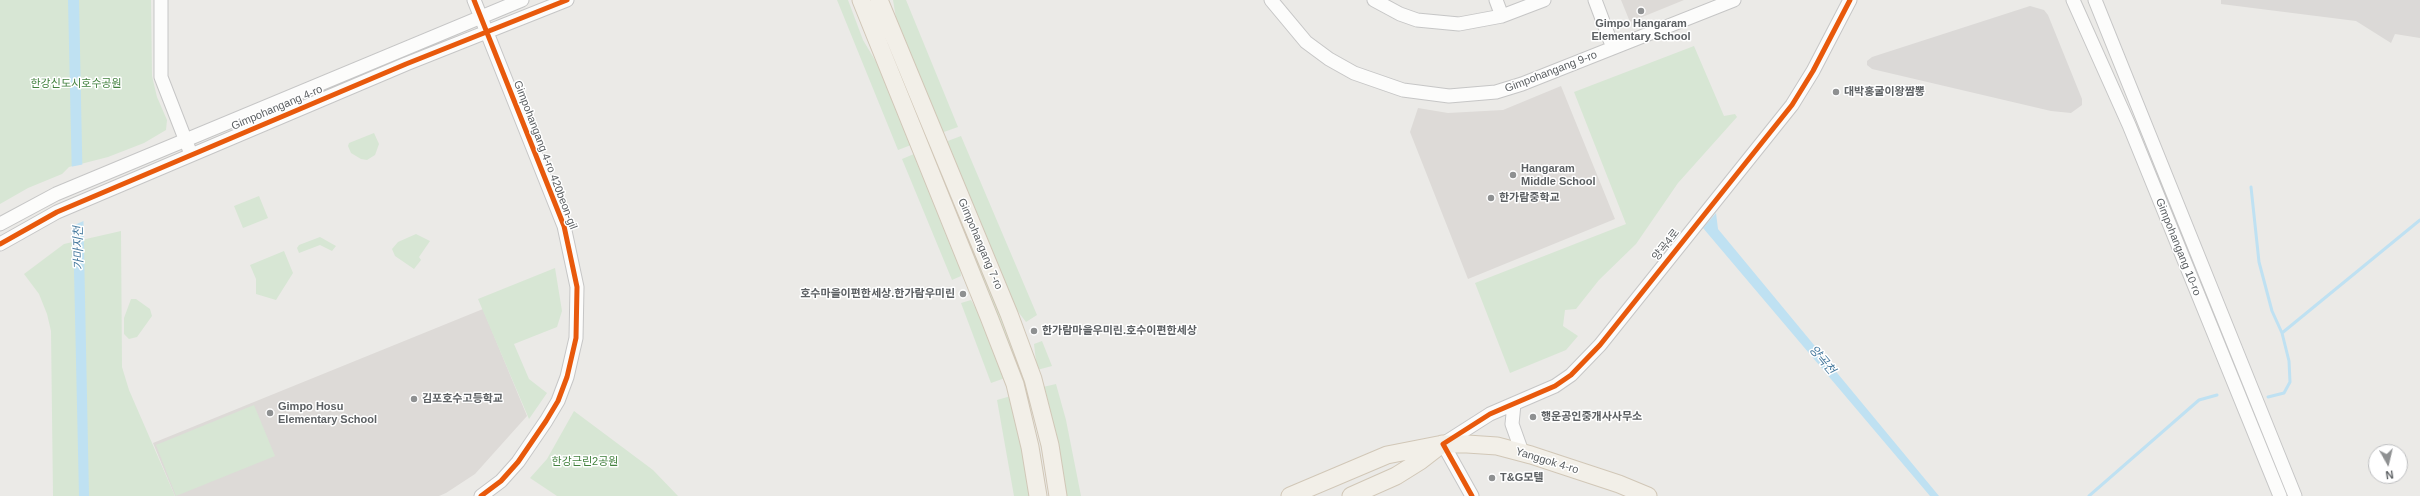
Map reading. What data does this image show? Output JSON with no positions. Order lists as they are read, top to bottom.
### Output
{
  "streets": {
    "main road": ["Gimpohangang 7-ro", "Yanggok 4-ro"],
    "street": [
      "Gimpohangang 9-ro",
      "Gimpohangang 4-ro",
      "Gimpohangang 4-ro 420beon-gil",
      "양곡4로",
      "Gimpohangang 10-ro"
    ]
  },
  "crossings": [
    ["Gimpohangang 4-ro", "Gimpohangang 4-ro 420beon-gil"],
    ["양곡4로", "Yanggok 4-ro"]
  ],
  "water": ["가마지천", "양곡천"],
  "parks": ["한강신도시호수공원", "한강근린2공원"],
  "places": [
    "Gimpo Hangaram Elementary School",
    "대박홍굴이왕짬뽕",
    "Hangaram Middle School",
    "한가람중학교",
    "호수마을이편한세상.한가람우미린",
    "한가람마을우미린.호수이편한세상",
    "김포호수고등학교",
    "Gimpo Hosu Elementary School",
    "행운공인중개사사무소",
    "T&G모텔"
  ],
  "north": "bottom"
}
